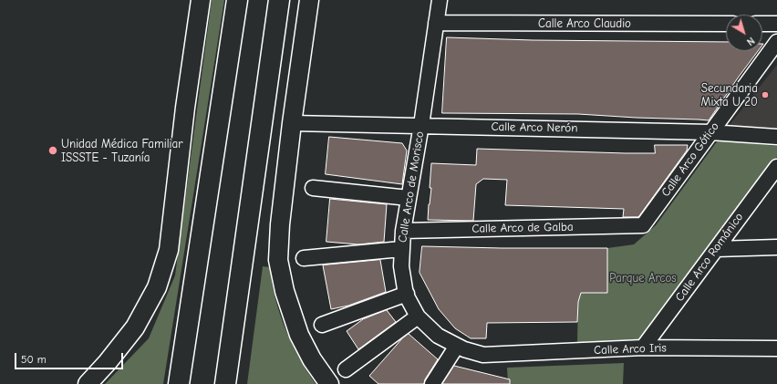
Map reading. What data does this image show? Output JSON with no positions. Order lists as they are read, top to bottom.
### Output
{
  "streets": {
    "street": [
      "Calle Arco Claudio",
      "Calle Arco Nerón",
      "Calle Arco Gótico",
      "Calle Arco de Morisco",
      "Calle Arco de Galba",
      "Calle Arco Románico",
      "Calle Arco Iris"
    ]
  },
  "crossings": [
    ["Calle Arco Claudio", "Calle Arco de Morisco"],
    ["Calle Arco Nerón", "Calle Arco Gótico"],
    ["Calle Arco Nerón", "Calle Arco de Morisco"],
    ["Calle Arco Gótico", "Calle Arco de Galba"],
    ["Calle Arco de Morisco", "Calle Arco de Galba"],
    ["Calle Arco de Morisco", "Calle Arco Iris"],
    ["Calle Arco Románico", "Calle Arco Iris"]
  ],
  "parks": ["Parque Arcos"],
  "places": ["Secundaria Mixta U 20", "Unidad Médica Familiar ISSSTE - Tuzanía"],
  "scale_bar": "50 m",
  "north": "bottom right"
}
